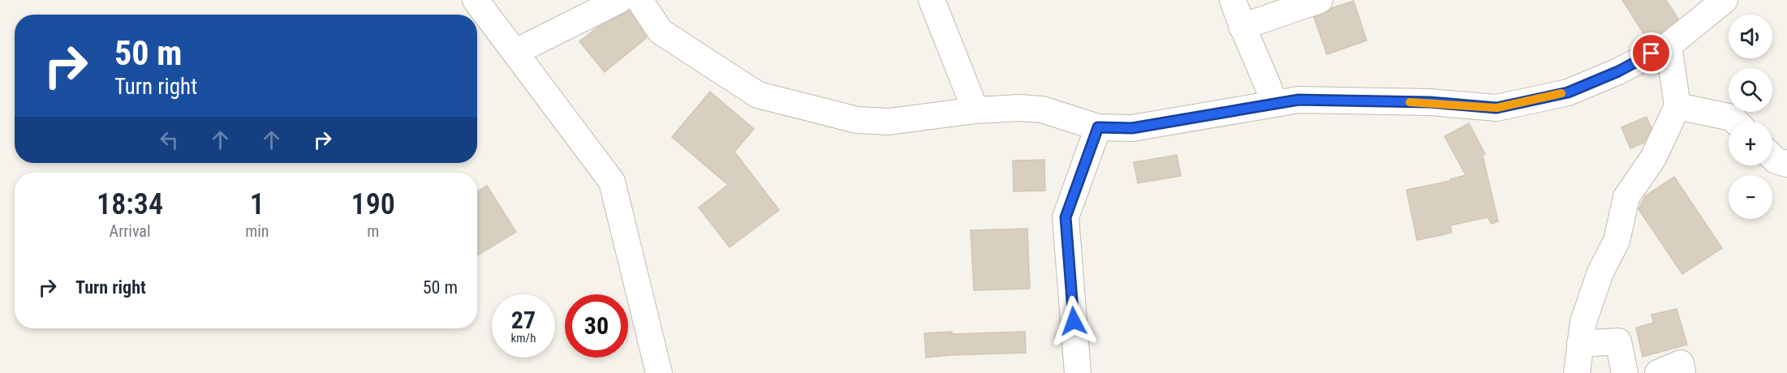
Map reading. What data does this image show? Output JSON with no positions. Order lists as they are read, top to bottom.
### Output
{
  "page": {
    "map_buttons": ["+", "−"],
    "turn": ["50 m", "Turn right"],
    "eta": [
      "18:34",
      "Arrival",
      "1",
      "min",
      "190",
      "m"
    ],
    "list": [
      {
        "name": "Turn right",
        "value": "50 m"
      }
    ],
    "speed": "27 km/h",
    "limit": "30"
  }
}
